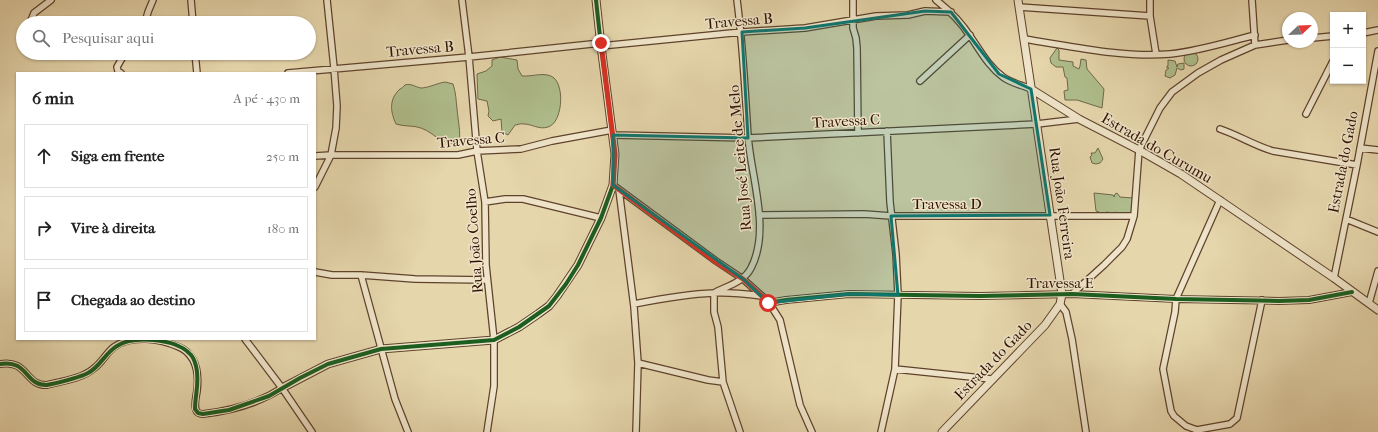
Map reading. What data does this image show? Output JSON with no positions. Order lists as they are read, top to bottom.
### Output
{
  "streets": {
    "street": [
      "Travessa B",
      "Travessa C",
      "Estrada do Curumu",
      "Rua José Leite de Melo",
      "Estrada do Gado",
      "Rua João Ferreira",
      "Travessa D",
      "Rua João Coelho",
      "Travessa E"
    ]
  },
  "crossings": [
    ["Travessa B", "Estrada do Curumu"],
    ["Travessa B", "Rua José Leite de Melo"],
    ["Travessa B", "Rua João Coelho"],
    ["Travessa C", "Estrada do Curumu"],
    ["Travessa C", "Rua José Leite de Melo"],
    ["Travessa C", "Rua João Ferreira"],
    ["Travessa C", "Rua João Coelho"],
    ["Estrada do Curumu", "Estrada do Gado"],
    ["Estrada do Curumu", "Rua João Ferreira"],
    ["Estrada do Curumu", "Travessa E"],
    ["Rua José Leite de Melo", "Travessa D"],
    ["Estrada do Gado", "Rua João Ferreira"],
    ["Rua João Ferreira", "Travessa D"],
    ["Rua João Ferreira", "Travessa E"]
  ],
  "north": "top right",
  "page": {
    "map_buttons": ["+", "−"],
    "search": "Pesquisar aqui",
    "heading": ["6 min", "A pé · 430 m"],
    "list": [
      ["Siga em frente", "250 m"],
      ["Vire à direita", "180 m"],
      "Chegada ao destino"
    ]
  }
}
